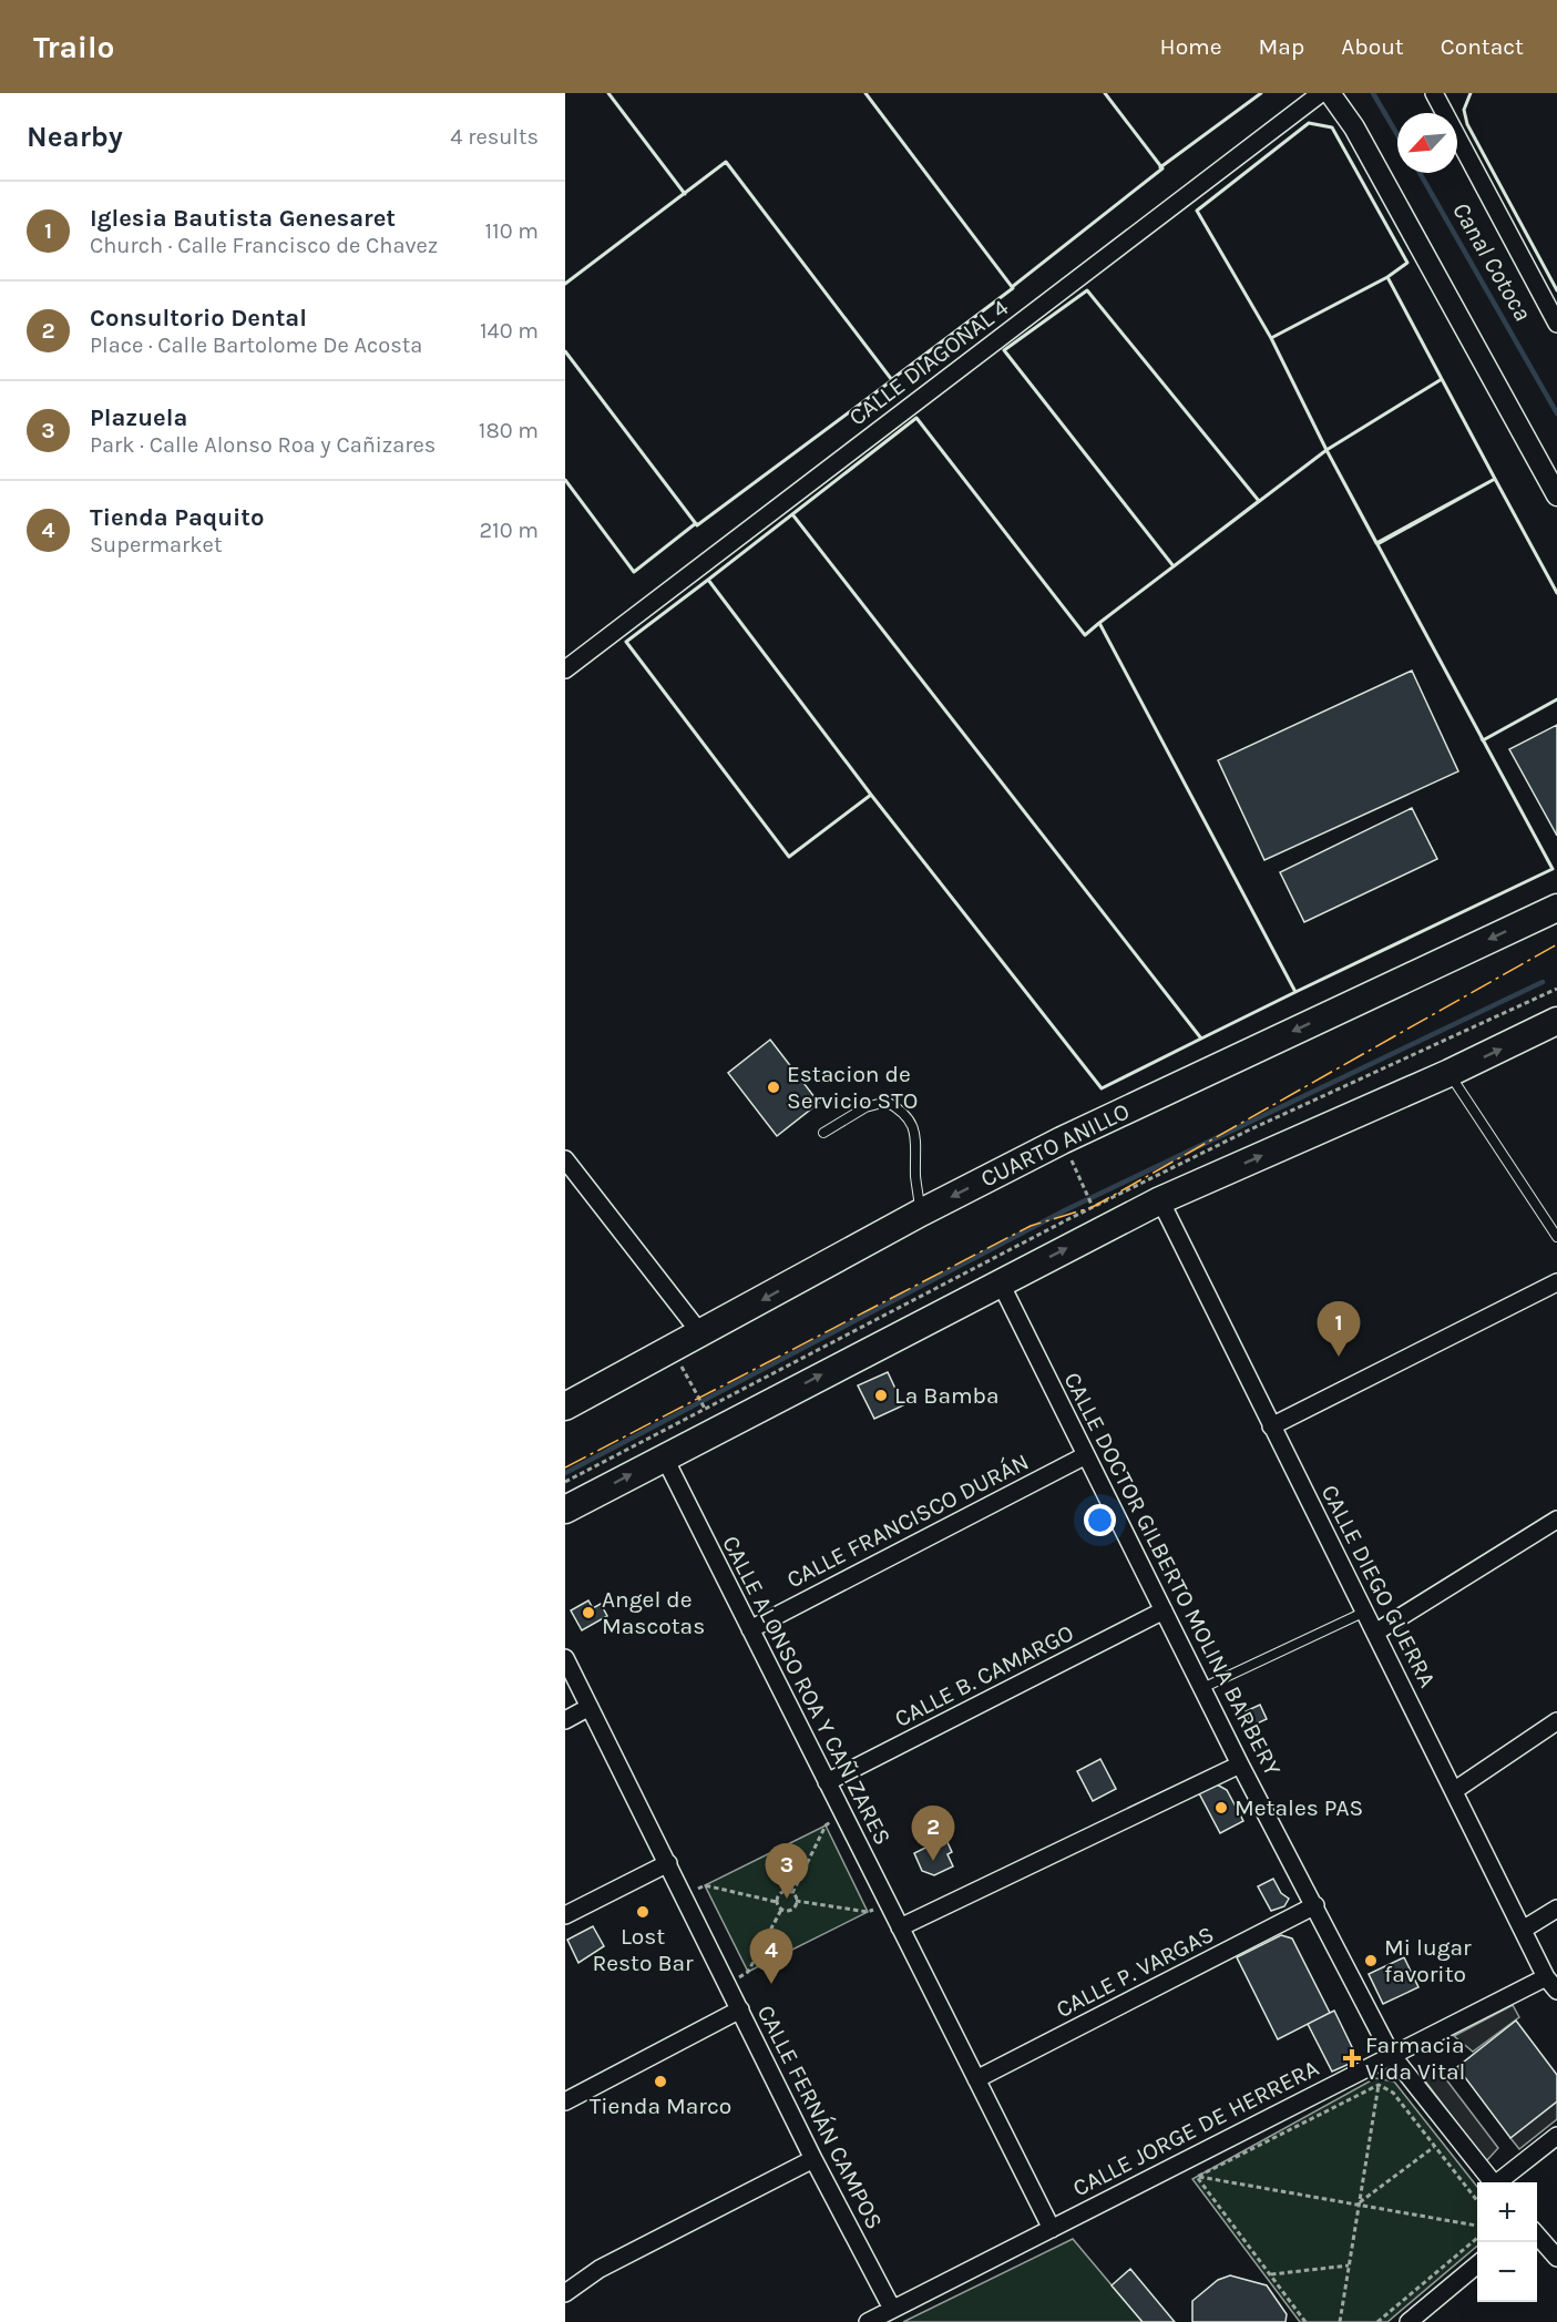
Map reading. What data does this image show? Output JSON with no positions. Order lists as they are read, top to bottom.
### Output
{
  "streets": {
    "highway": ["CUARTO ANILLO"],
    "street": [
      "CALLE DIAGONAL 4",
      "CALLE FRANCISCO DURÁN",
      "CALLE DOCTOR GILBERTO MOLINA BARBERY",
      "CALLE DIEGO GUERRA",
      "CALLE B. CAMARGO",
      "CALLE ALONSO ROA Y CAÑIZARES",
      "CALLE P. VARGAS",
      "CALLE FERNÁN CAMPOS",
      "CALLE JORGE DE HERRERA"
    ]
  },
  "crossings": [
    ["CALLE FRANCISCO DURÁN", "CALLE DOCTOR GILBERTO MOLINA BARBERY"],
    ["CALLE FRANCISCO DURÁN", "CALLE ALONSO ROA Y CAÑIZARES"],
    ["CALLE DOCTOR GILBERTO MOLINA BARBERY", "CALLE B. CAMARGO"],
    ["CALLE DOCTOR GILBERTO MOLINA BARBERY", "CALLE P. VARGAS"],
    ["CALLE DOCTOR GILBERTO MOLINA BARBERY", "CALLE JORGE DE HERRERA"],
    ["CALLE DIEGO GUERRA", "CALLE JORGE DE HERRERA"],
    ["CALLE B. CAMARGO", "CALLE ALONSO ROA Y CAÑIZARES"],
    ["CALLE ALONSO ROA Y CAÑIZARES", "CALLE P. VARGAS"],
    ["CALLE ALONSO ROA Y CAÑIZARES", "CALLE JORGE DE HERRERA"],
    ["CALLE FERNÁN CAMPOS", "CALLE JORGE DE HERRERA"]
  ],
  "water": ["Canal Cotoca"],
  "places": {
    "other": [
      "Estacion de Servicio STO",
      "La Bamba",
      "Angel de Mascotas",
      "Metales PAS",
      "Lost Resto Bar",
      "Mi lugar favorito",
      "Tienda Marco"
    ],
    "health": ["Farmacia Vida Vital"]
  },
  "north": "bottom left",
  "page": {
    "header": "Trailo",
    "nav": [
      "Home",
      "Map",
      "About",
      "Contact"
    ],
    "heading": ["Nearby", "4 results"],
    "list": [
      {
        "mark": "1",
        "name": "Iglesia Bautista Genesaret",
        "note": "Church · Calle Francisco de Chavez",
        "value": "110 m"
      },
      {
        "mark": "2",
        "name": "Consultorio Dental",
        "note": "Place · Calle Bartolome De Acosta",
        "value": "140 m"
      },
      {
        "mark": "3",
        "name": "Plazuela",
        "note": "Park · Calle Alonso Roa y Cañizares",
        "value": "180 m"
      },
      {
        "mark": "4",
        "name": "Tienda Paquito",
        "note": "Supermarket",
        "value": "210 m"
      }
    ],
    "pins": [
      "1",
      "2",
      "3",
      "4"
    ],
    "map_buttons": ["+", "−"]
  }
}
